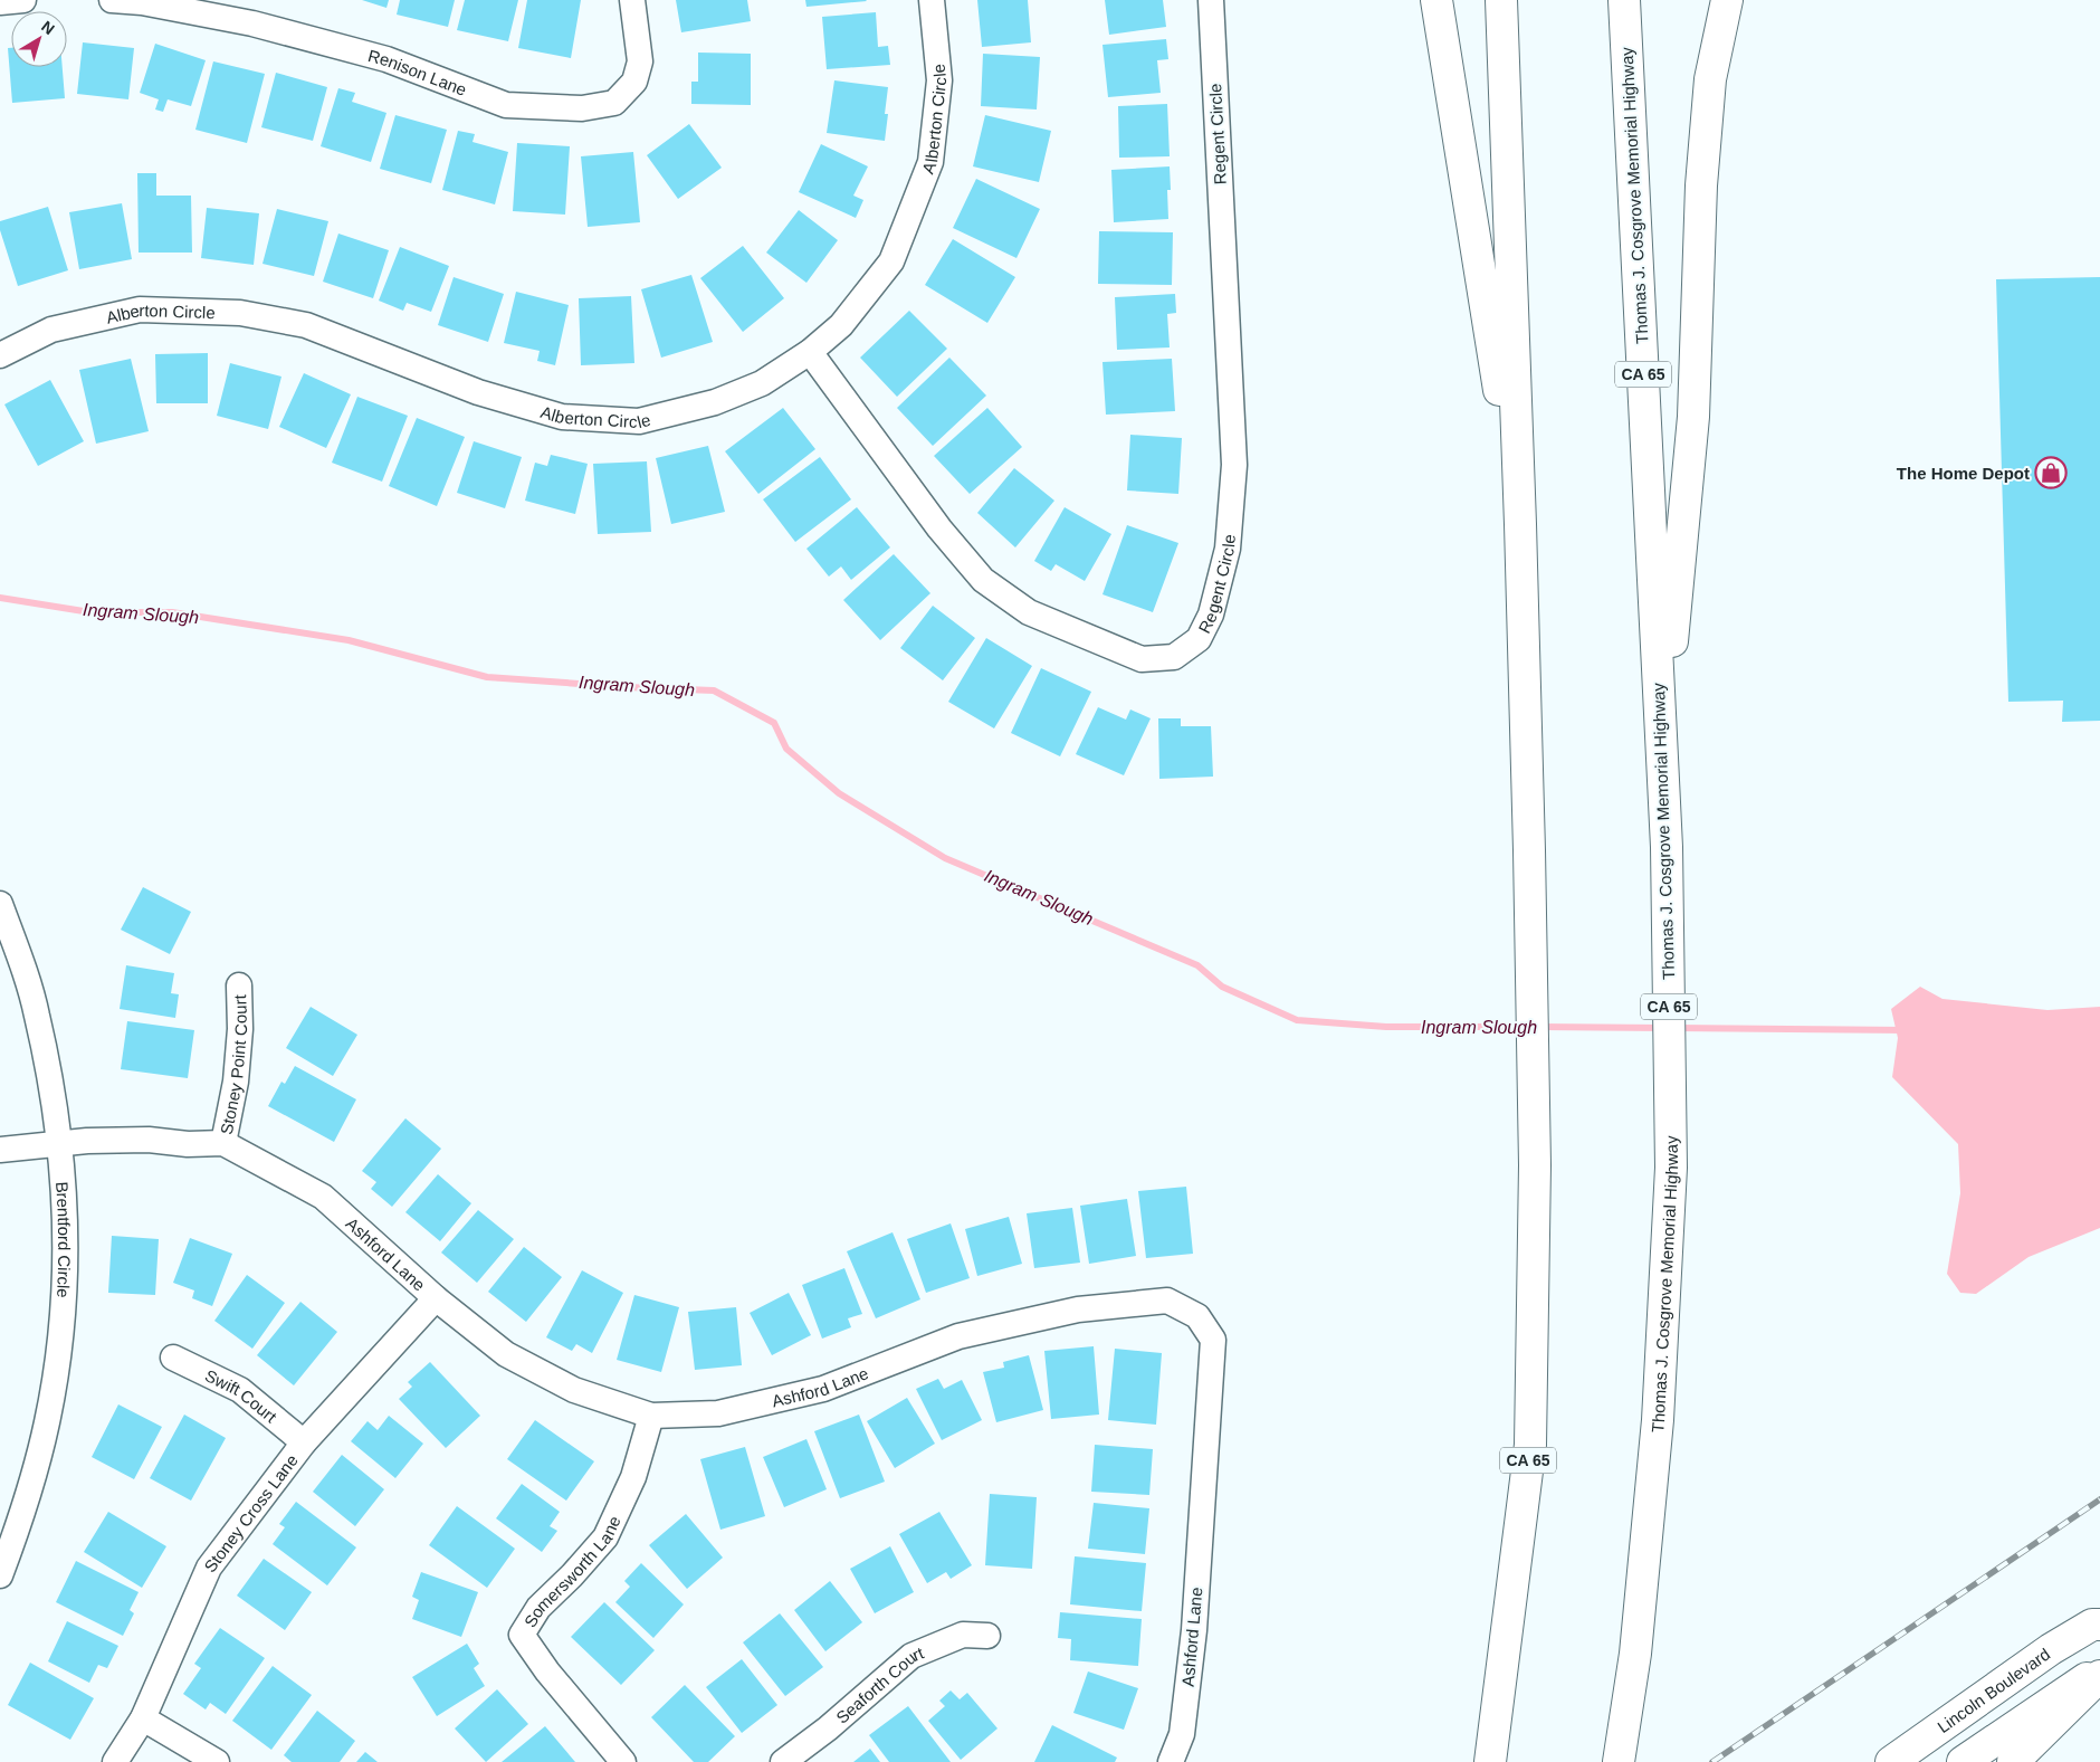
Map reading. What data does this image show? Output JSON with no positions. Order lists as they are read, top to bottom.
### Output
{
  "streets": {
    "main road": ["Thomas J. Cosgrove Memorial Highway", "CA 65", "Lincoln Boulevard"],
    "street": [
      "Renison Lane",
      "Alberton Circle",
      "Regent Circle",
      "Stoney Point Court",
      "Brentford Circle",
      "Ashford Lane",
      "Swift Court",
      "Stoney Cross Lane",
      "Somersworth Lane",
      "Seaforth Court"
    ]
  },
  "crossings": [
    ["Alberton Circle", "Regent Circle"],
    ["Stoney Point Court", "Ashford Lane"],
    ["Ashford Lane", "Stoney Cross Lane"],
    ["Ashford Lane", "Somersworth Lane"],
    ["Swift Court", "Stoney Cross Lane"]
  ],
  "water": ["Ingram Slough"],
  "places": {
    "shop": ["The Home Depot"]
  },
  "north": "top right"
}
